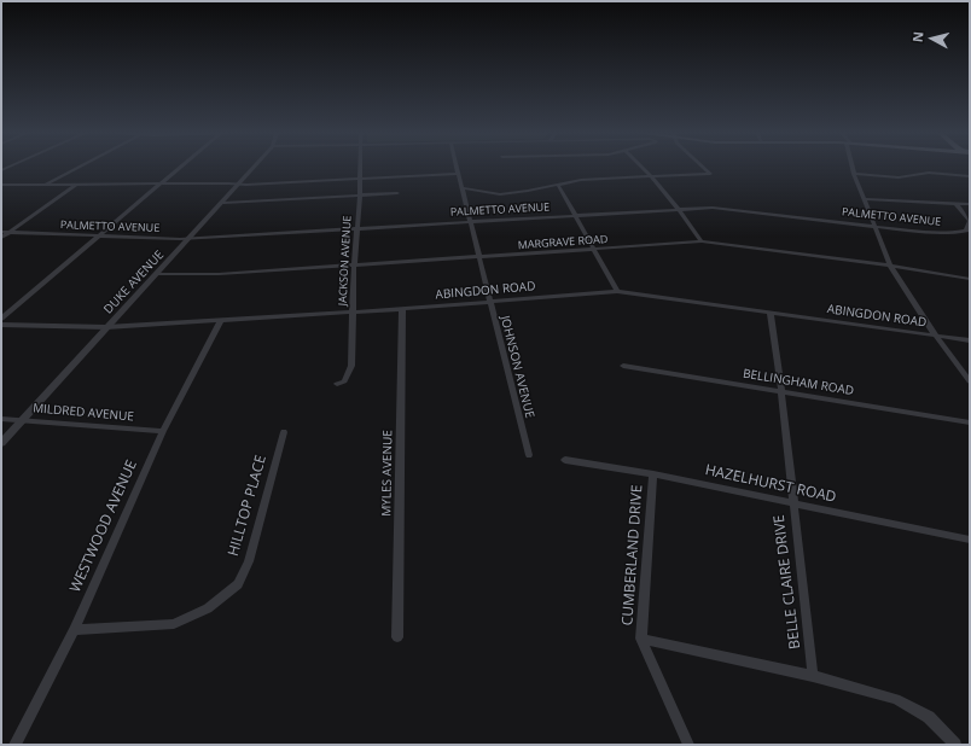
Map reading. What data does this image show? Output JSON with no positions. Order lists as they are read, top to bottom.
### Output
{
  "streets": {
    "street": [
      "PALMETTO AVENUE",
      "MARGRAVE ROAD",
      "JACKSON AVENUE",
      "DUKE AVENUE",
      "ABINGDON ROAD",
      "JOHNSON AVENUE",
      "BELLINGHAM ROAD",
      "MILDRED AVENUE",
      "MYLES AVENUE",
      "HAZELHURST ROAD",
      "HILLTOP PLACE",
      "WESTWOOD AVENUE",
      "CUMBERLAND DRIVE",
      "BELLE CLAIRE DRIVE"
    ]
  },
  "crossings": [
    ["PALMETTO AVENUE", "JACKSON AVENUE"],
    ["PALMETTO AVENUE", "DUKE AVENUE"],
    ["PALMETTO AVENUE", "JOHNSON AVENUE"],
    ["MARGRAVE ROAD", "JACKSON AVENUE"],
    ["MARGRAVE ROAD", "DUKE AVENUE"],
    ["MARGRAVE ROAD", "JOHNSON AVENUE"],
    ["JACKSON AVENUE", "ABINGDON ROAD"],
    ["DUKE AVENUE", "ABINGDON ROAD"],
    ["DUKE AVENUE", "MILDRED AVENUE"],
    ["ABINGDON ROAD", "JOHNSON AVENUE"],
    ["ABINGDON ROAD", "MYLES AVENUE"],
    ["ABINGDON ROAD", "WESTWOOD AVENUE"],
    ["ABINGDON ROAD", "BELLE CLAIRE DRIVE"],
    ["BELLINGHAM ROAD", "BELLE CLAIRE DRIVE"],
    ["MILDRED AVENUE", "WESTWOOD AVENUE"],
    ["HAZELHURST ROAD", "CUMBERLAND DRIVE"],
    ["HAZELHURST ROAD", "BELLE CLAIRE DRIVE"],
    ["HILLTOP PLACE", "WESTWOOD AVENUE"]
  ],
  "north": "left"
}
